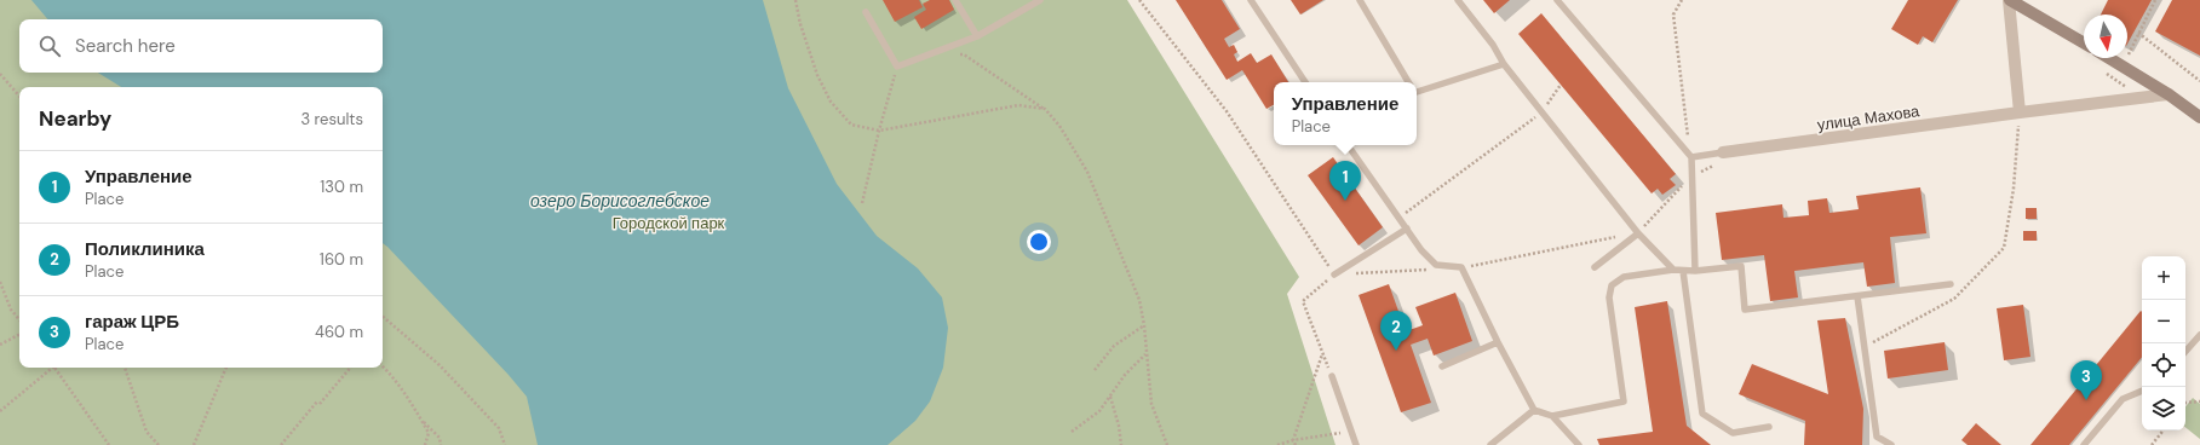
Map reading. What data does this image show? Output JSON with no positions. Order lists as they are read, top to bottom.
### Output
{
  "streets": {
    "street": ["улица Махова"]
  },
  "water": ["озеро Борисоглебское"],
  "parks": ["Городской парк"],
  "north": "bottom",
  "page": {
    "search": "Search here",
    "popup": ["Управление", "Place"],
    "heading": ["Nearby", "3 results"],
    "list": [
      {
        "mark": "1",
        "name": "Управление",
        "note": "Place",
        "value": "130 m"
      },
      {
        "mark": "2",
        "name": "Поликлиника",
        "note": "Place",
        "value": "160 m"
      },
      {
        "mark": "3",
        "name": "гараж ЦРБ",
        "note": "Place",
        "value": "460 m"
      }
    ],
    "pins": ["1", "2", "3"],
    "map_buttons": ["+", "−"]
  }
}
